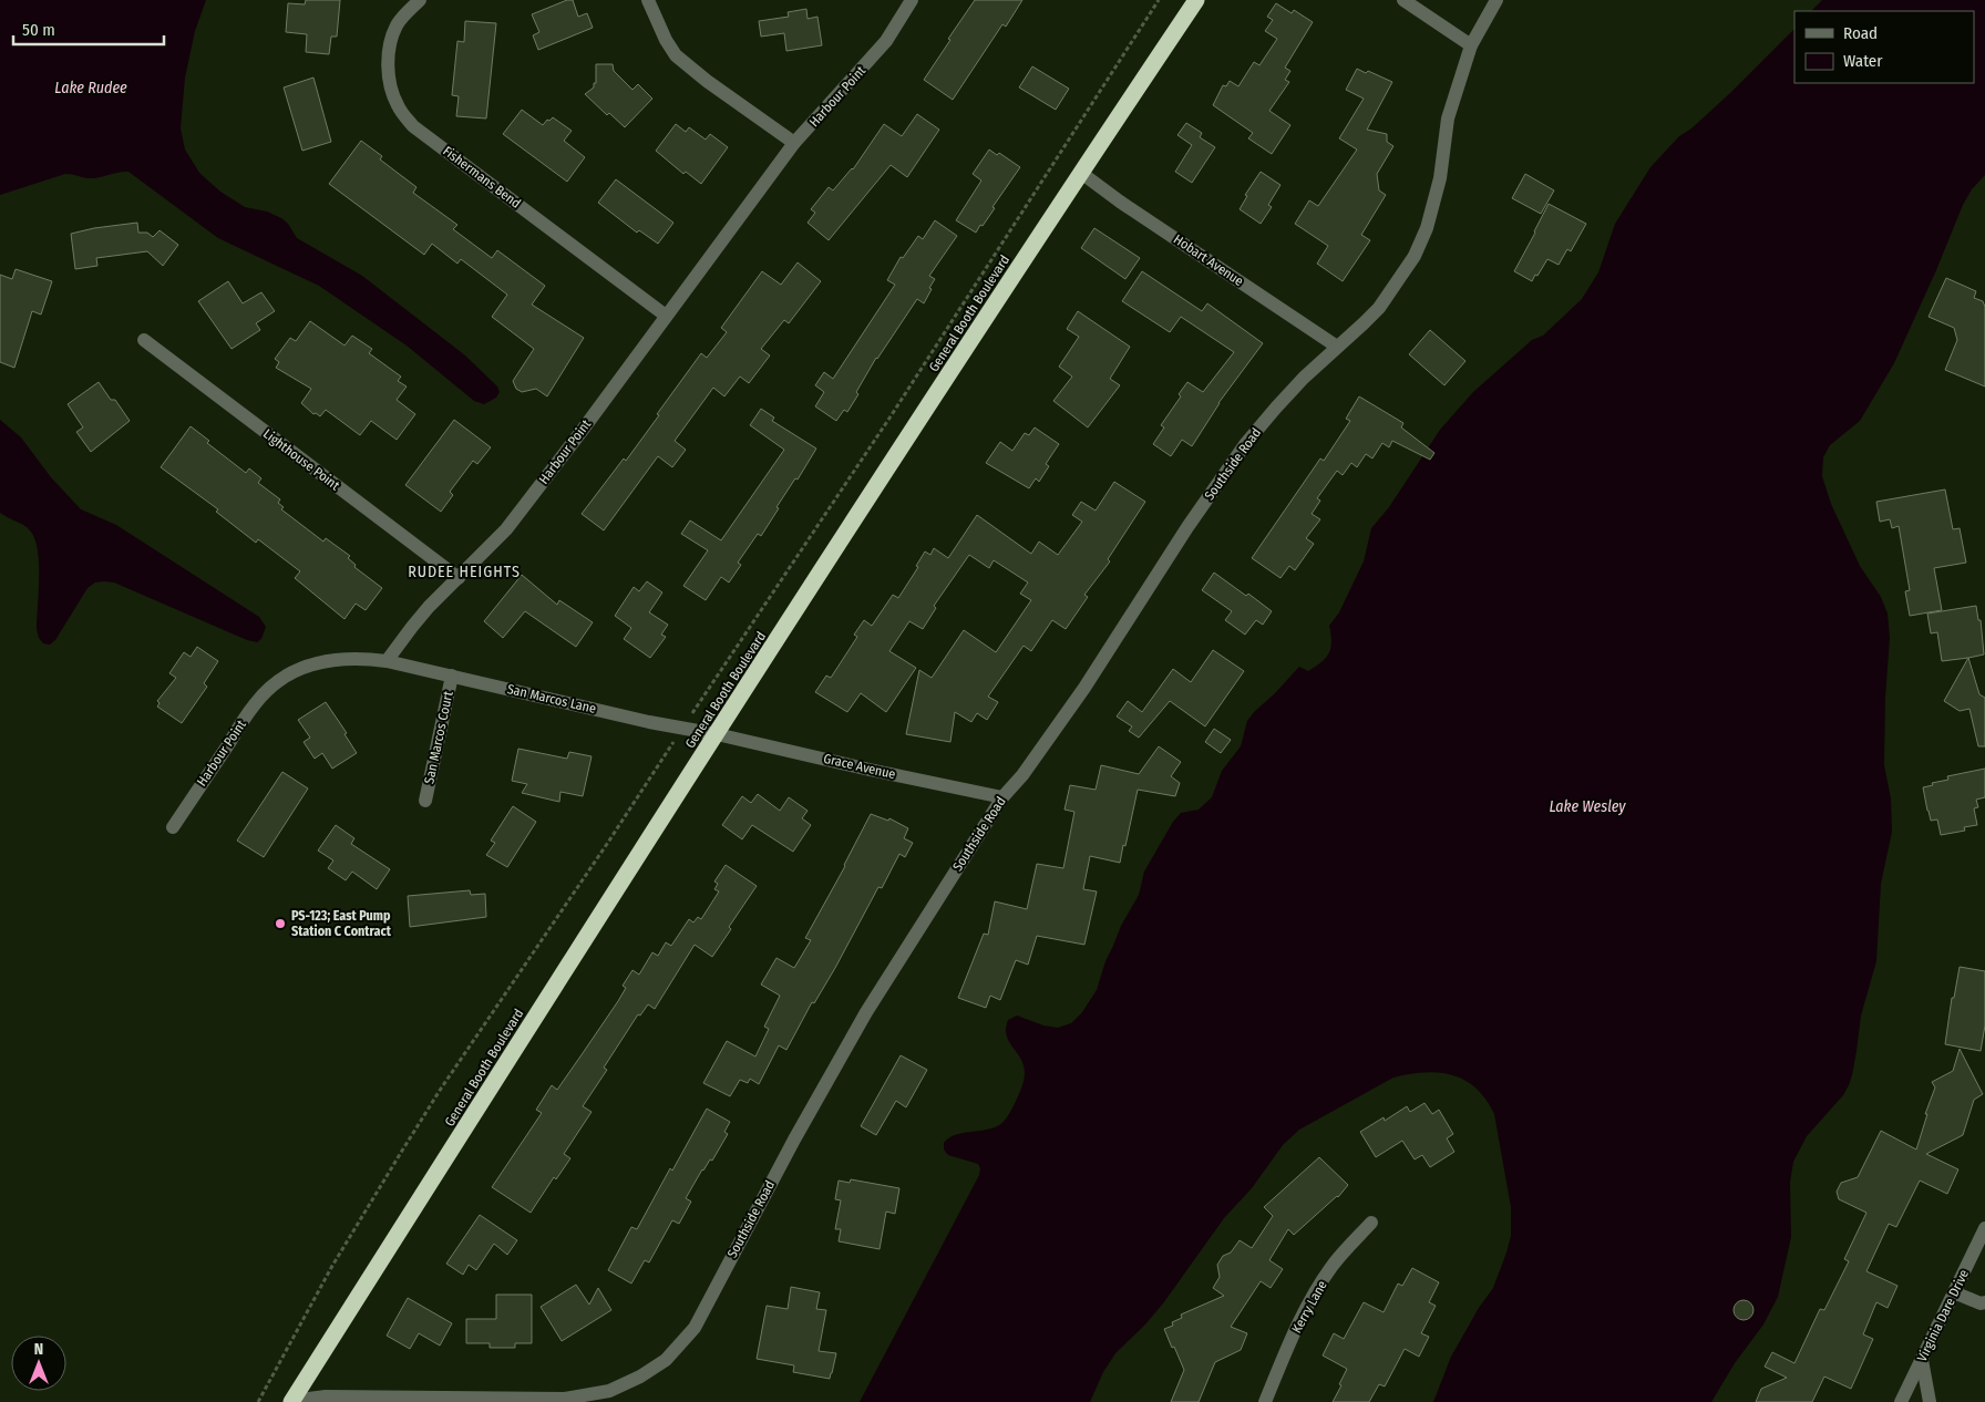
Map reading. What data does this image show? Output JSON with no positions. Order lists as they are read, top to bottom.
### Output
{
  "streets": {
    "highway": ["General Booth Boulevard"],
    "street": [
      "Harbour Point",
      "Fishermans Bend",
      "Hobart Avenue",
      "Lighthouse Point",
      "Southside Road",
      "San Marcos Lane",
      "San Marcos Court",
      "Grace Avenue",
      "Kerry Lane",
      "Virginia Dare Drive"
    ]
  },
  "crossings": [
    ["Harbour Point", "Fishermans Bend"],
    ["Harbour Point", "Lighthouse Point"],
    ["Harbour Point", "San Marcos Lane"],
    ["Hobart Avenue", "General Booth Boulevard"],
    ["Hobart Avenue", "Southside Road"],
    ["General Booth Boulevard", "Southside Road"],
    ["General Booth Boulevard", "San Marcos Lane"],
    ["General Booth Boulevard", "Grace Avenue"],
    ["Southside Road", "Grace Avenue"],
    ["San Marcos Lane", "San Marcos Court"],
    ["San Marcos Lane", "Grace Avenue"]
  ],
  "districts": ["RUDEE HEIGHTS"],
  "water": ["Lake Rudee", "Lake Wesley"],
  "places": ["PS-123; East Pump Station C Contract"],
  "legend": ["Road", "Water"],
  "scale_bar": "50 m",
  "north": "top"
}
